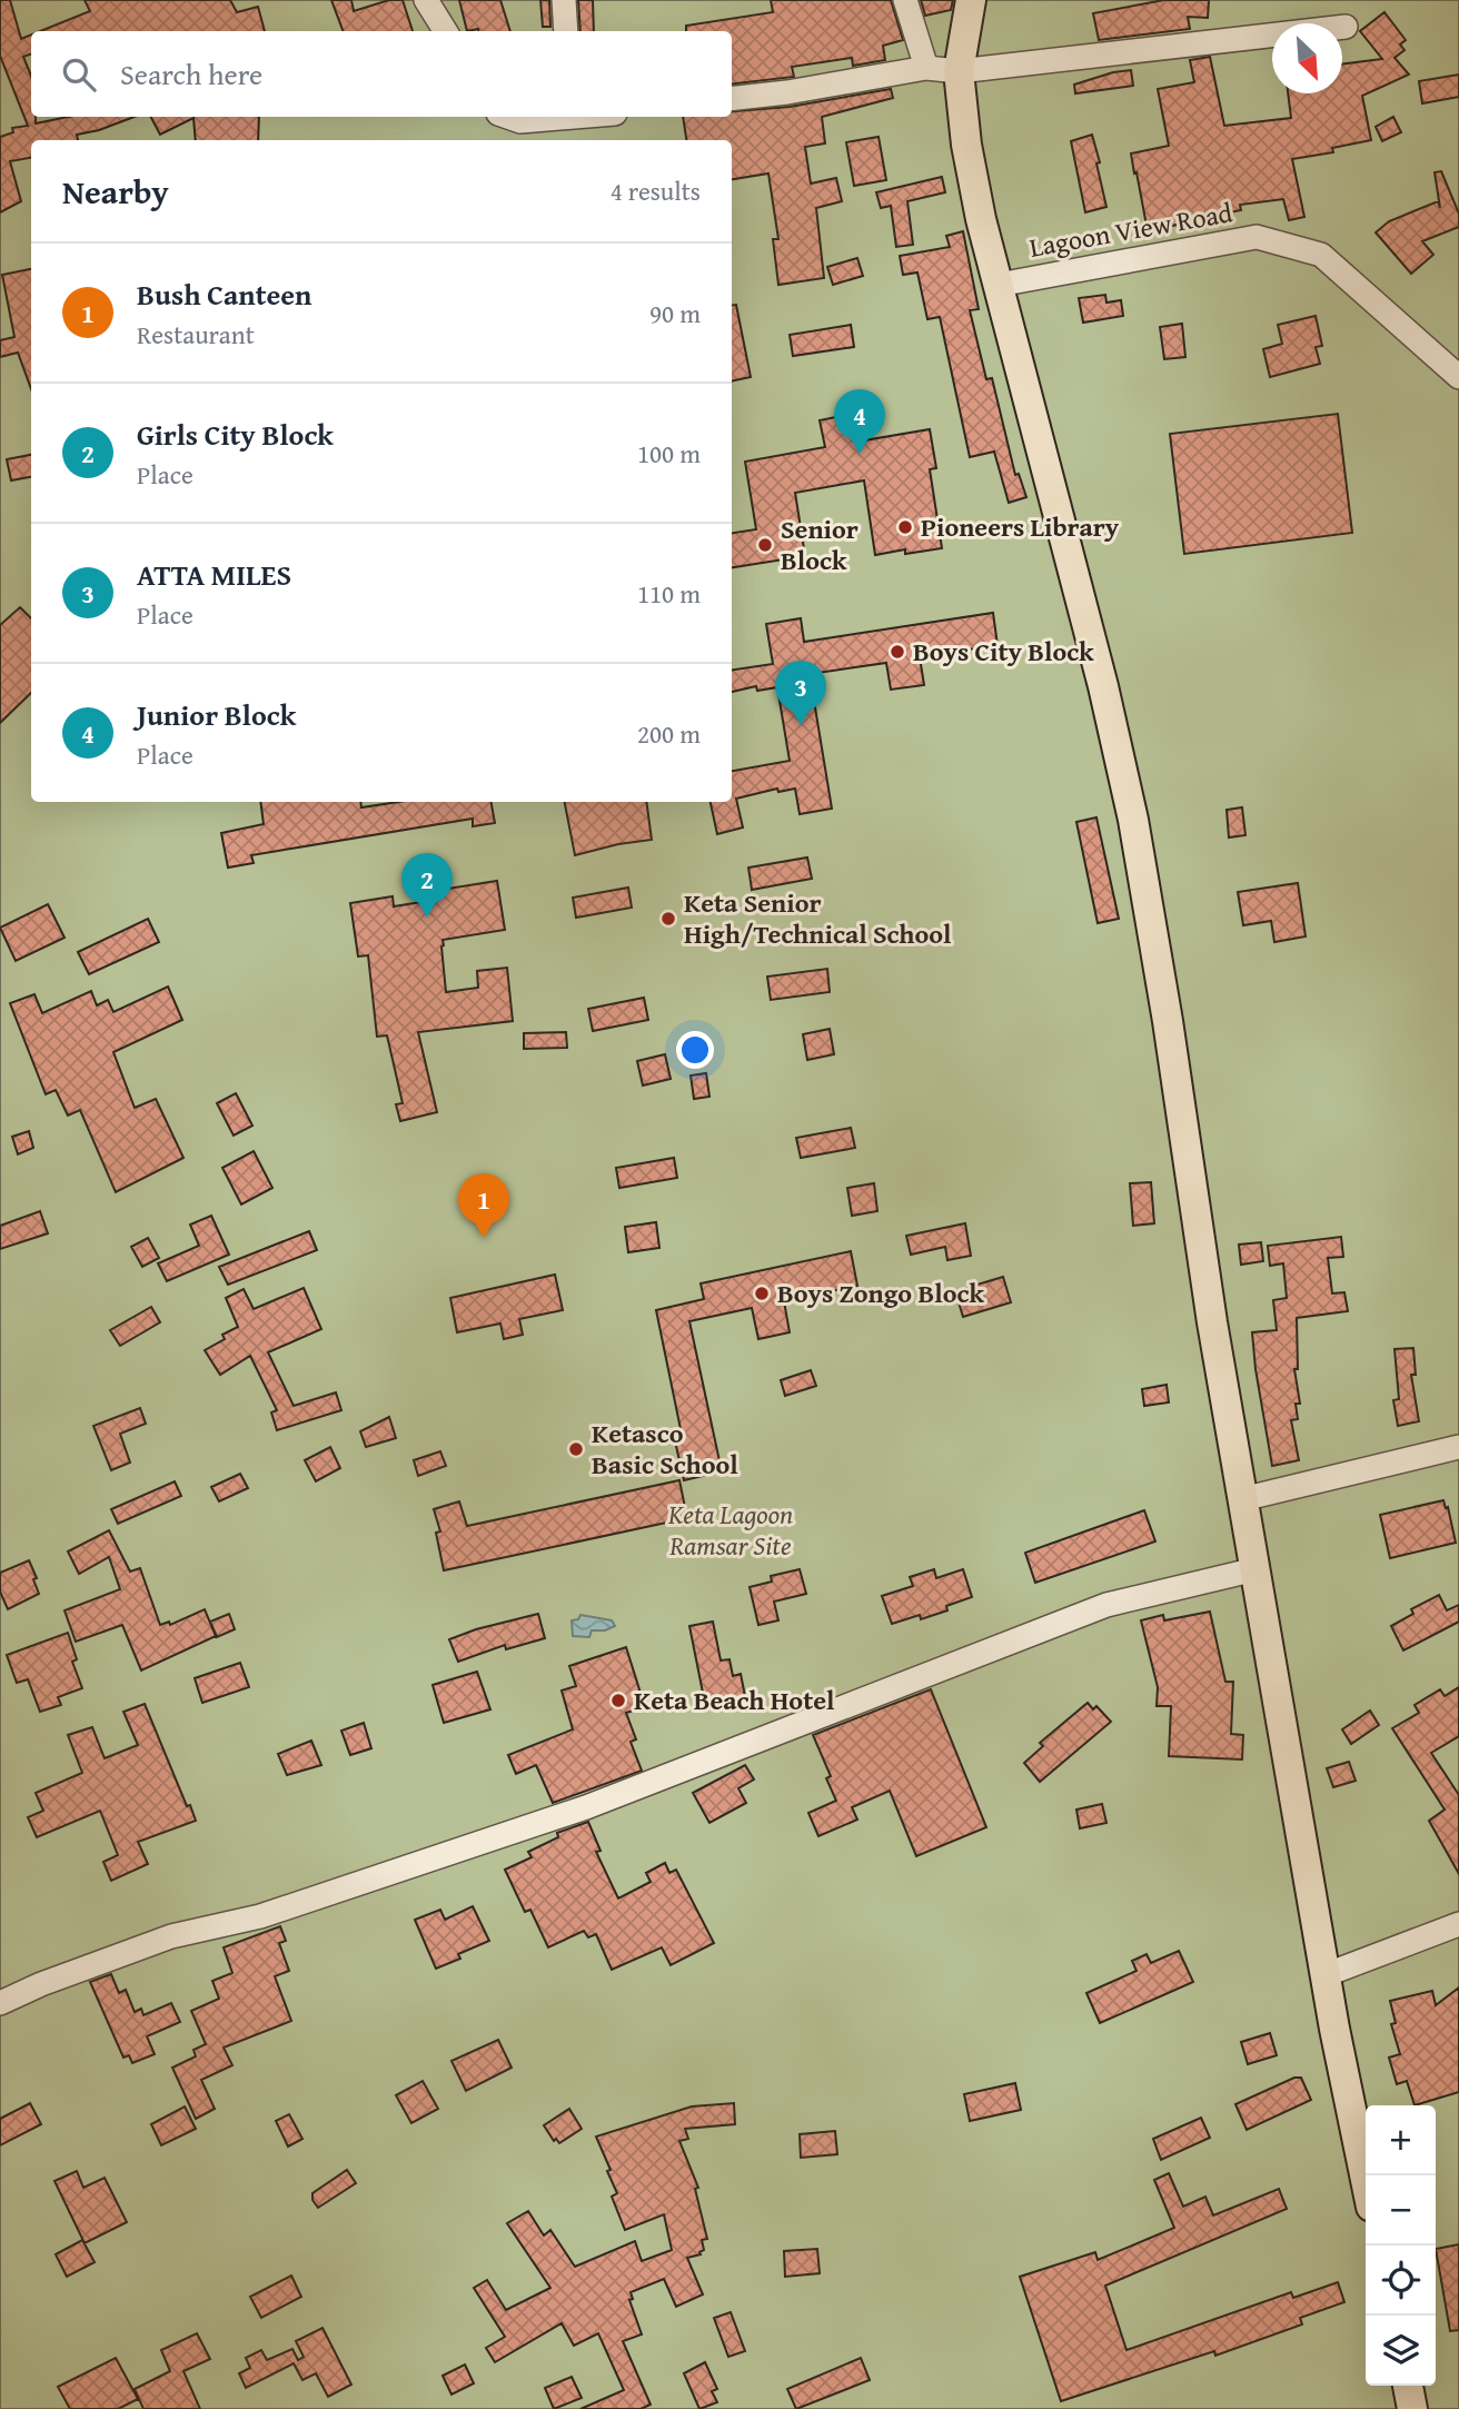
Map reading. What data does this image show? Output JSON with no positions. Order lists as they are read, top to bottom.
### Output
{
  "streets": {
    "street": ["Lagoon View Road"]
  },
  "parks": ["Keta Lagoon Ramsar Site"],
  "places": [
    "Pioneers Library",
    "Senior Block",
    "Boys City Block",
    "Keta Senior High/Technical School",
    "Boys Zongo Block",
    "Ketasco Basic School",
    "Keta Beach Hotel"
  ],
  "north": "bottom right",
  "page": {
    "search": "Search here",
    "heading": ["Nearby", "4 results"],
    "list": [
      {
        "mark": "1",
        "name": "Bush Canteen",
        "note": "Restaurant",
        "value": "90 m"
      },
      {
        "mark": "2",
        "name": "Girls City Block",
        "note": "Place",
        "value": "100 m"
      },
      {
        "mark": "3",
        "name": "ATTA MILES",
        "note": "Place",
        "value": "110 m"
      },
      {
        "mark": "4",
        "name": "Junior Block",
        "note": "Place",
        "value": "200 m"
      }
    ],
    "pins": [
      "4",
      "3",
      "2",
      "1"
    ],
    "map_buttons": ["+", "−"]
  }
}
